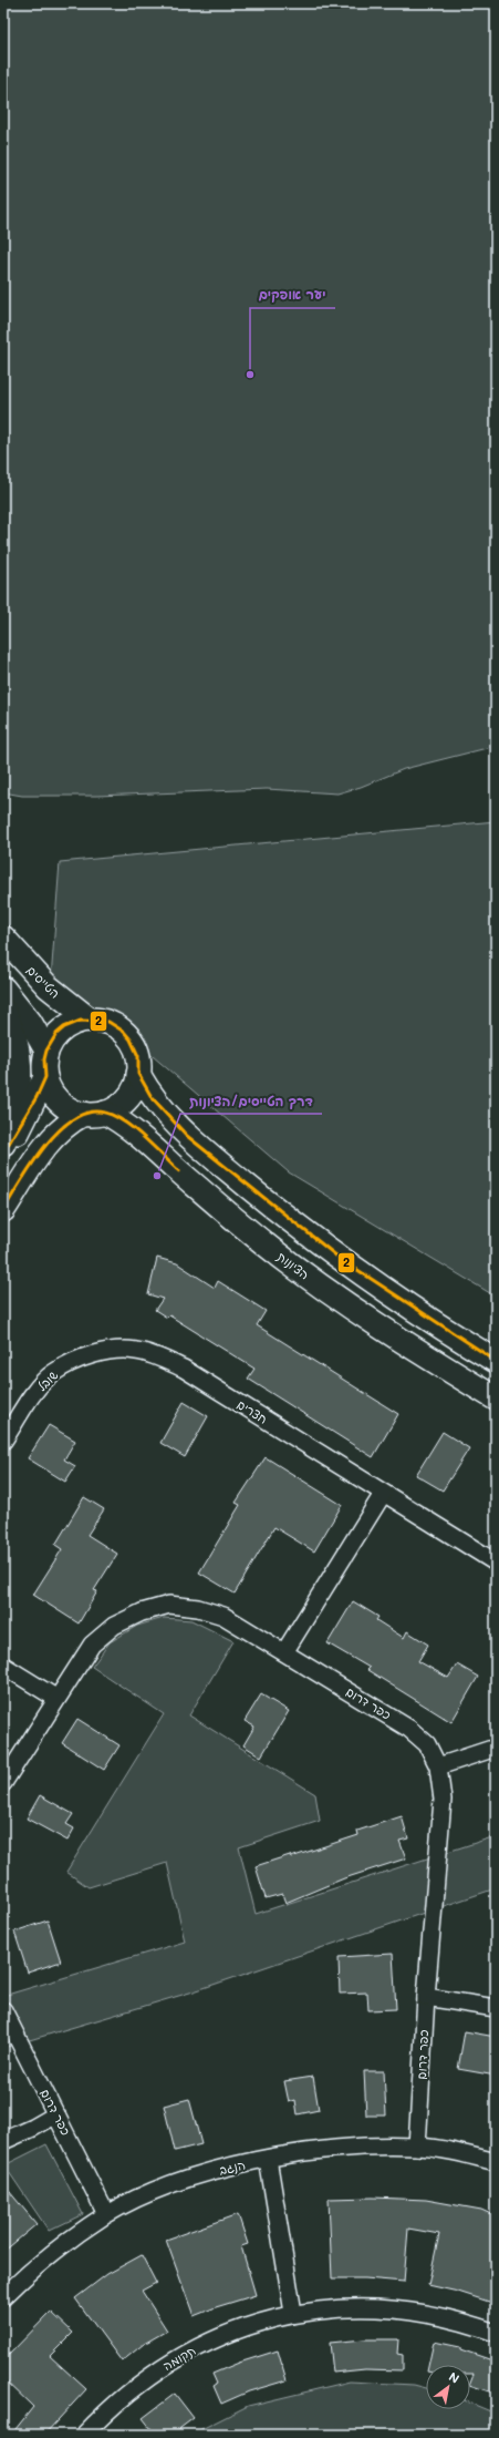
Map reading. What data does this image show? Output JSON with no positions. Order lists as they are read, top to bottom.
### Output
{
  "streets": {
    "street": [
      "הטייסים",
      "הציונות",
      "שובל",
      "חצרים",
      "כפר דרום",
      "הנגב",
      "תקומה"
    ]
  },
  "crossings": [
    ["הטייסים", "הציונות"],
    ["שובל", "חצרים"],
    ["כפר דרום", "הנגב"]
  ],
  "places": ["יער אופקים", "דרך הטייסים/הציונות"],
  "lines": ["transit line 2"],
  "north": "top right"
}
